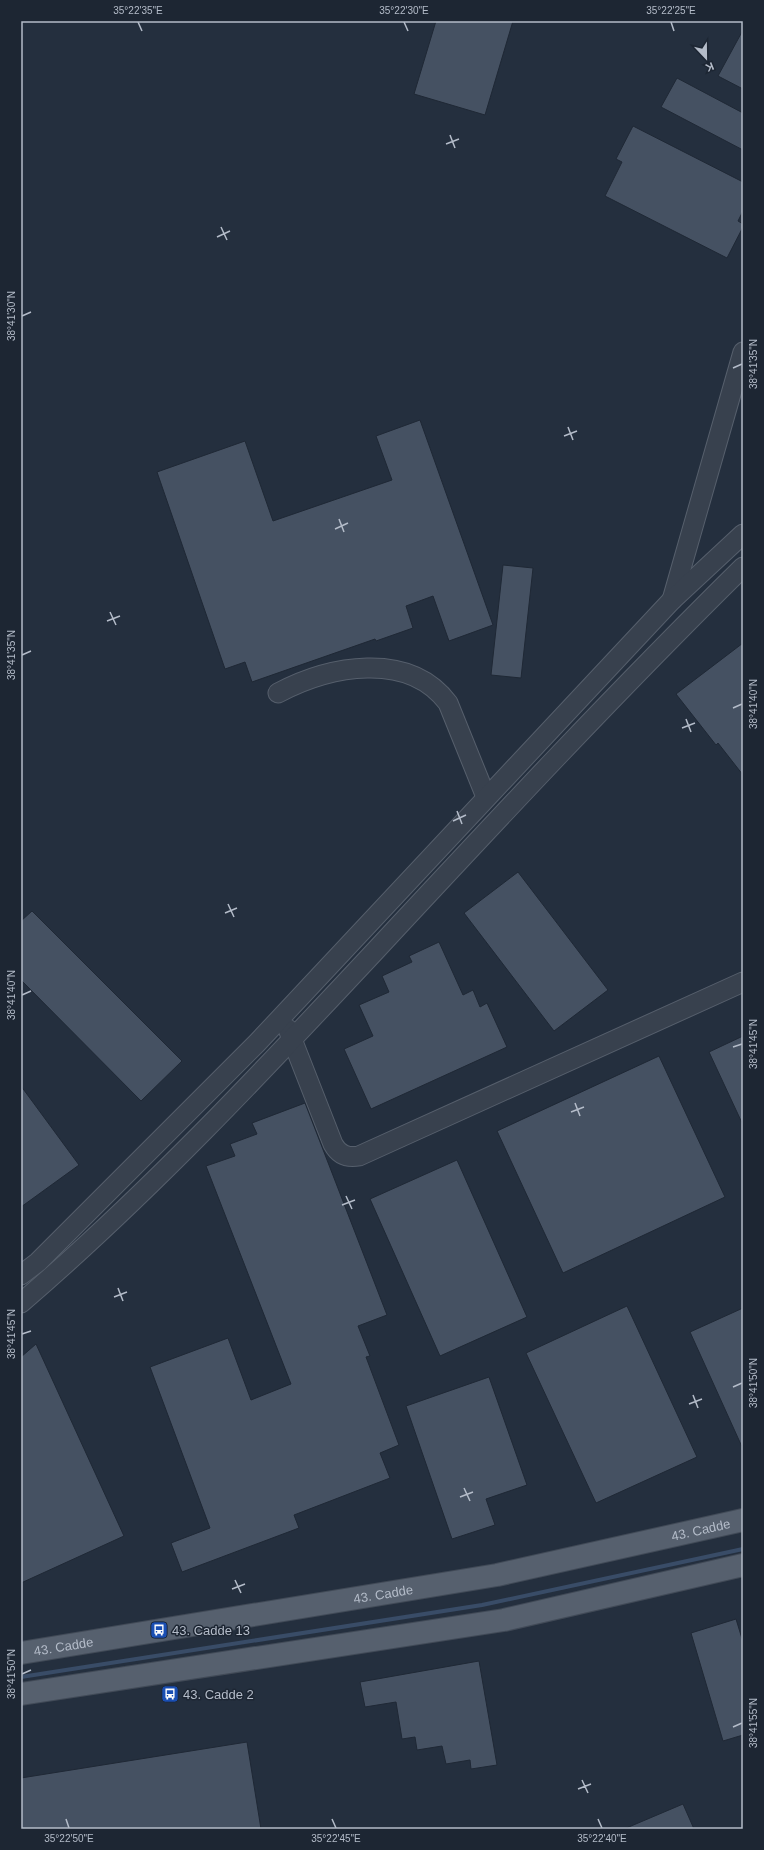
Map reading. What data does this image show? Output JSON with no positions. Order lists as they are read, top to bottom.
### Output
{
  "streets": {
    "main road": ["43. Cadde"]
  },
  "places": {
    "bus stop": ["43. Cadde 13", "43. Cadde 2"]
  },
  "north": "bottom",
  "coordinates": [
    "35°22'35\"E",
    "35°22'30\"E",
    "35°22'25\"E",
    "38°41'30\"N",
    "38°41'35\"N",
    "38°41'40\"N",
    "38°41'45\"N",
    "38°41'50\"N",
    "38°41'55\"N",
    "35°22'50\"E",
    "35°22'45\"E",
    "35°22'40\"E"
  ]
}
